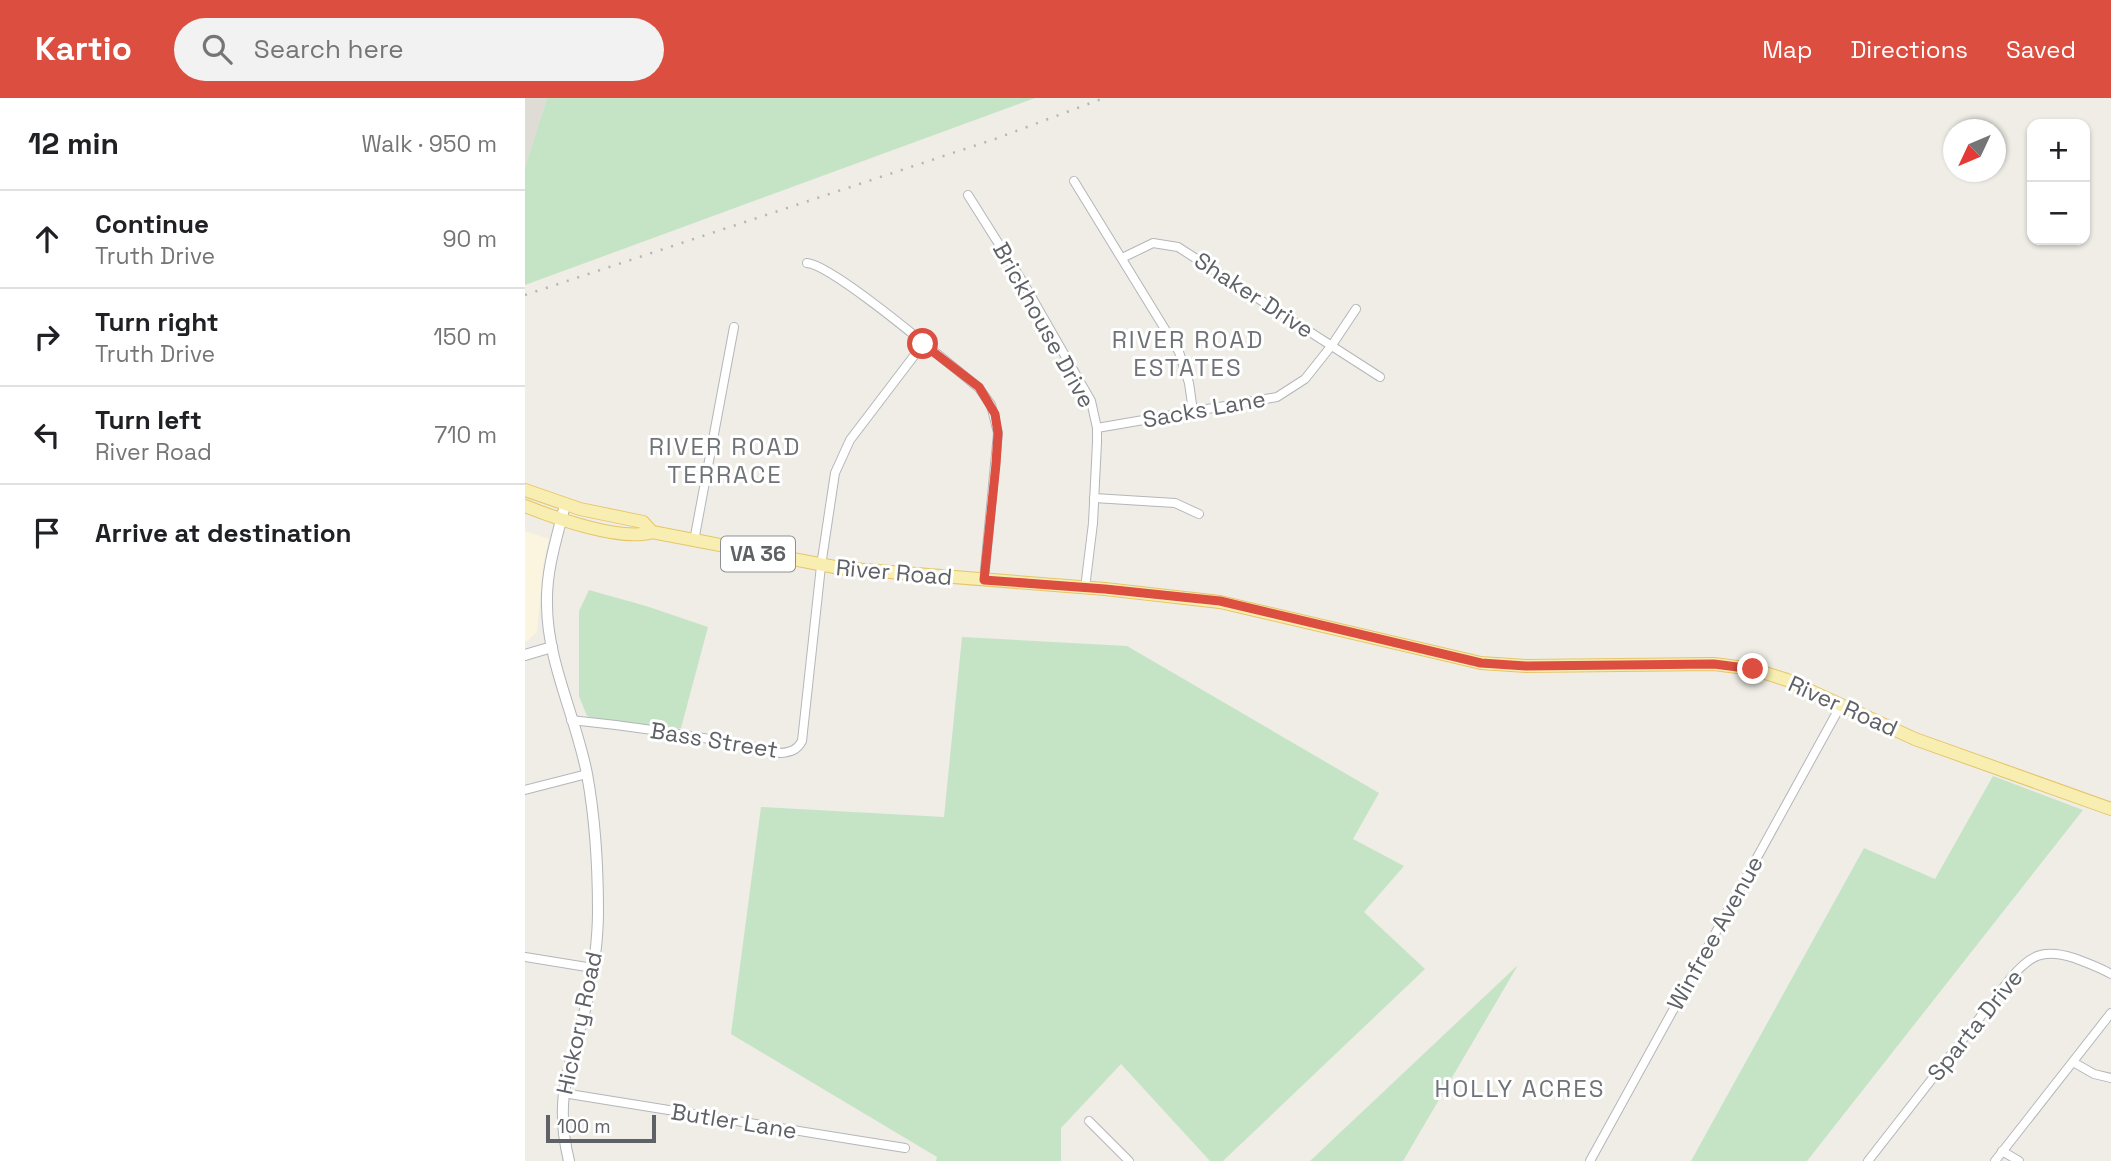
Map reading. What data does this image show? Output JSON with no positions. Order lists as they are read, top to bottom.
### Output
{
  "streets": {
    "main road": ["VA 36", "River Road", "Hickory Road"],
    "street": [
      "Shaker Drive",
      "Brickhouse Drive",
      "Sacks Lane",
      "Bass Street",
      "Winfree Avenue",
      "Sparta Drive",
      "Butler Lane"
    ]
  },
  "crossings": [
    ["Shaker Drive", "Sacks Lane"],
    ["Brickhouse Drive", "Sacks Lane"],
    ["Brickhouse Drive", "River Road"],
    ["River Road", "Bass Street"],
    ["River Road", "Winfree Avenue"],
    ["Bass Street", "Hickory Road"],
    ["Hickory Road", "Butler Lane"]
  ],
  "districts": ["RIVER ROAD ESTATES", "RIVER ROAD TERRACE", "HOLLY ACRES"],
  "scale_bar": "100 m",
  "north": "bottom left",
  "page": {
    "header": "Kartio",
    "search": "Search here",
    "nav": ["Map", "Directions", "Saved"],
    "heading": ["12 min", "Walk · 950 m"],
    "map_buttons": ["+", "−"],
    "list": [
      ["Continue", "Truth Drive", "90 m"],
      ["Turn right", "Truth Drive", "150 m"],
      ["Turn left", "River Road", "710 m"],
      "Arrive at destination"
    ],
    "scale": "100 m"
  }
}
